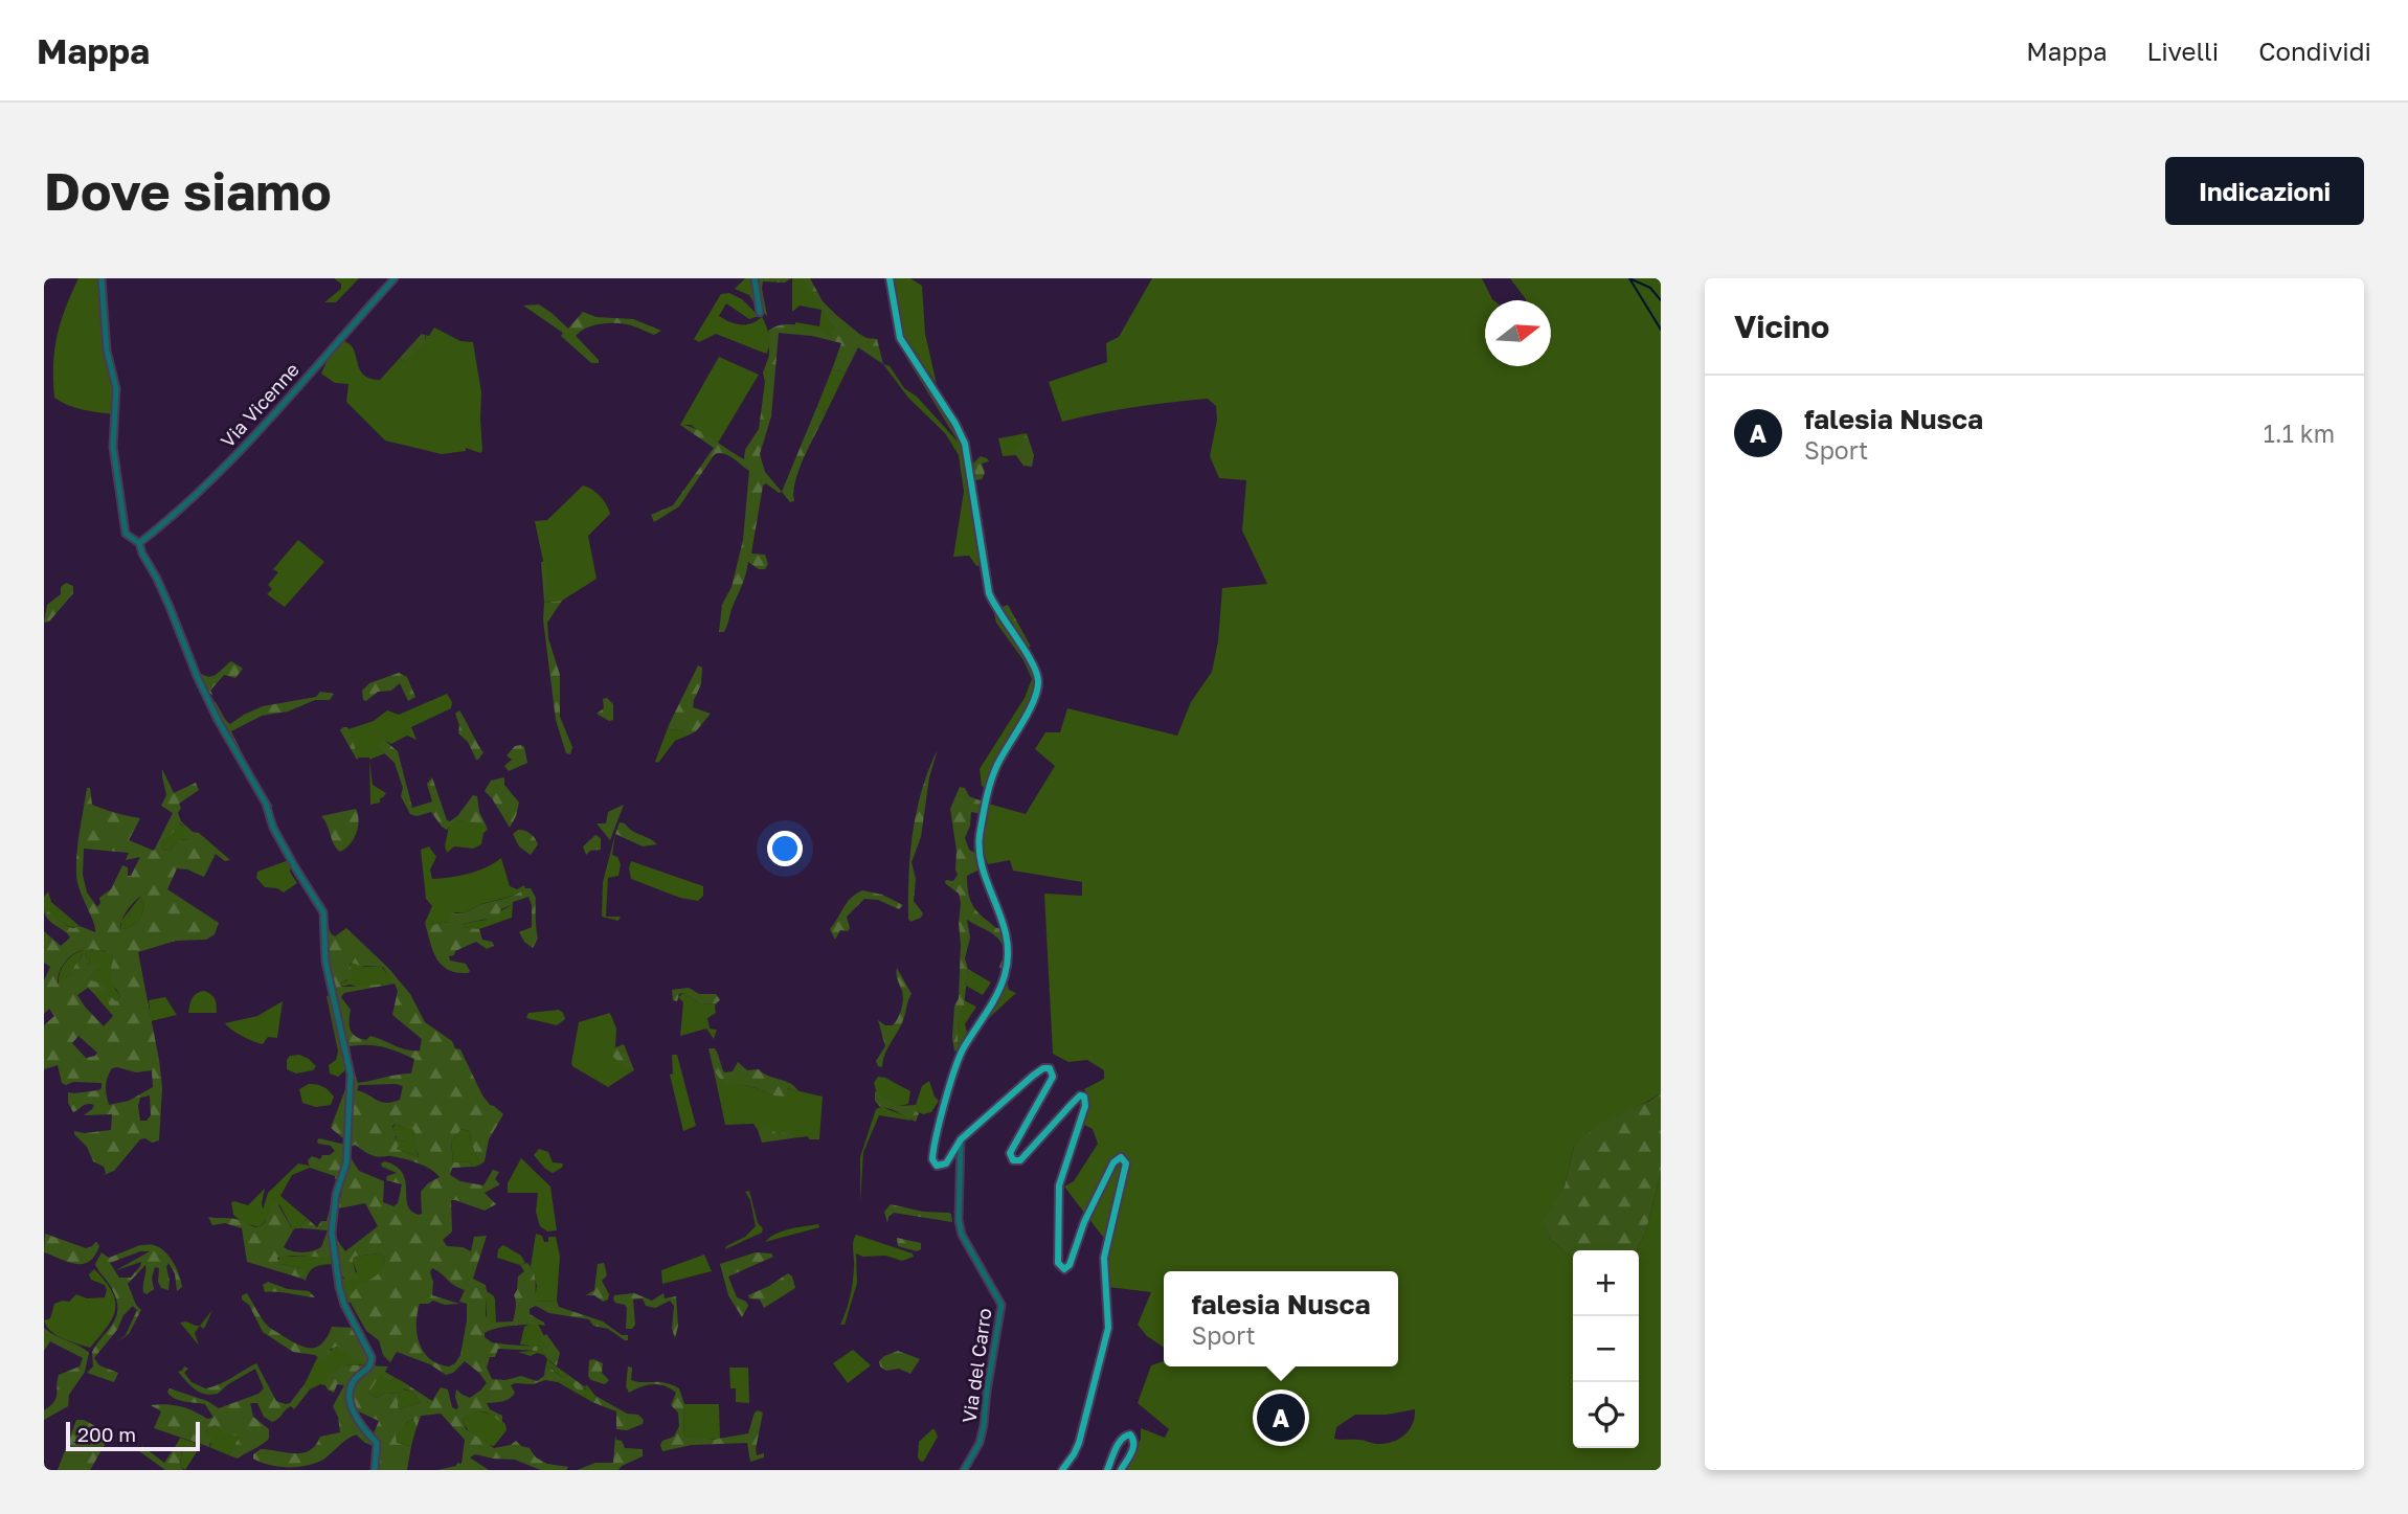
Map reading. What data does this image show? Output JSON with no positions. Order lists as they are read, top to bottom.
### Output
{
  "streets": {
    "street": ["Via Vicenne", "Via del Carro"]
  },
  "scale_bar": "200 m",
  "north": "right",
  "page": {
    "header": "Mappa",
    "nav": ["Mappa", "Livelli", "Condividi"],
    "buttons": "Indicazioni",
    "title": "Dove siamo",
    "heading": "Vicino",
    "list": [
      {
        "mark": "A",
        "name": "falesia Nusca",
        "note": "Sport",
        "value": "1.1 km"
      }
    ],
    "map_buttons": ["+", "−"],
    "popup": ["falesia Nusca", "Sport"],
    "pins": "A",
    "scale": "200 m"
  }
}
